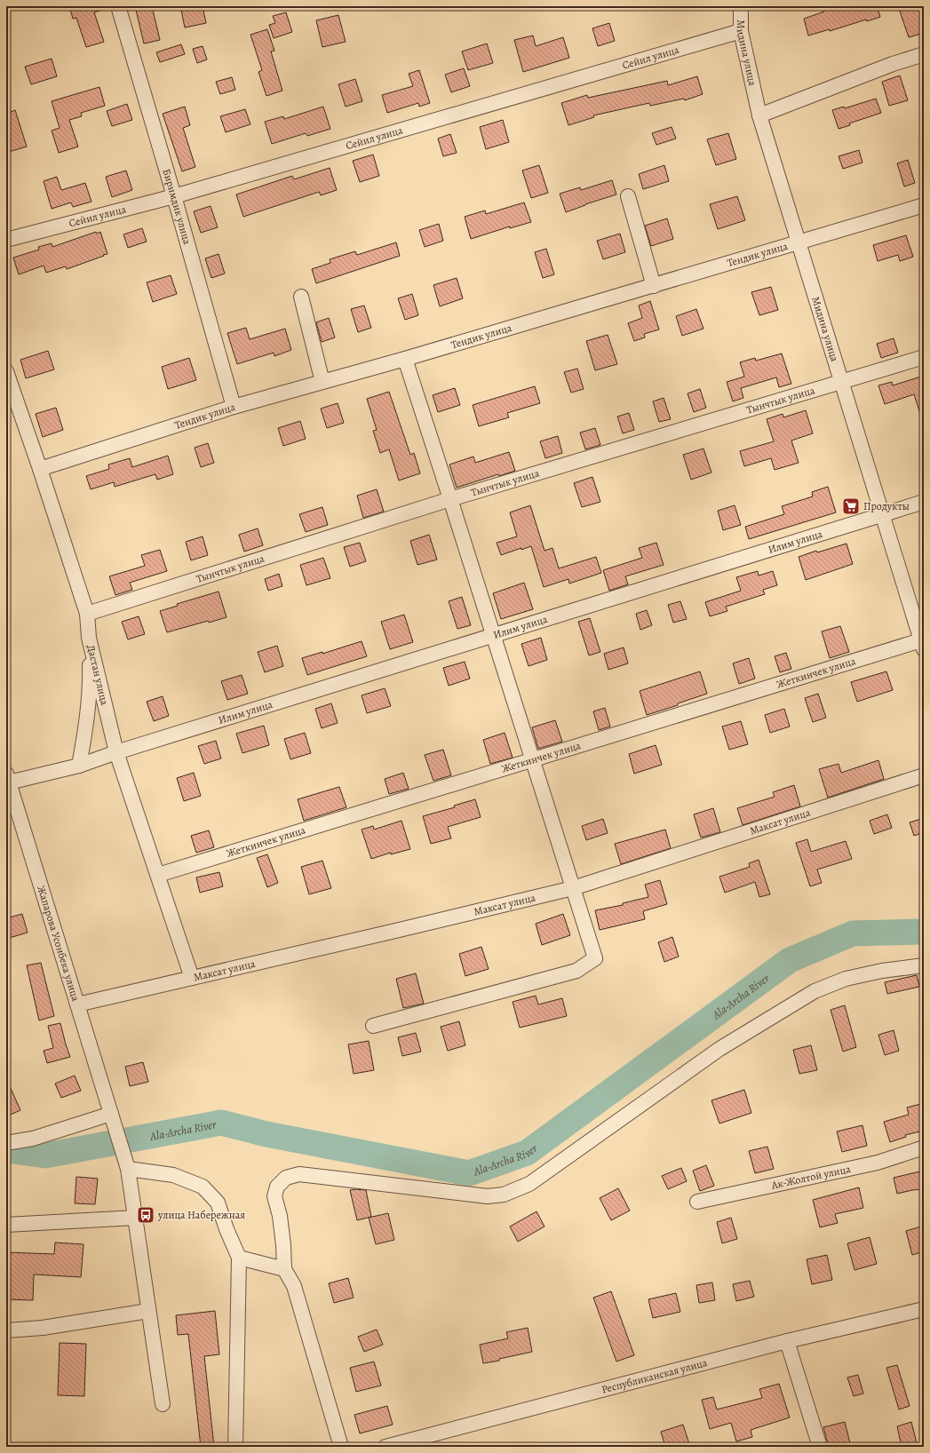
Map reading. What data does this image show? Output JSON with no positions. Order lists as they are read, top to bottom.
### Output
{
  "streets": {
    "street": [
      "Мидина улица",
      "Сейил улица",
      "Биримдик улица",
      "Тендик улица",
      "Тынчтык улица",
      "Илим улица",
      "Жеткинчек улица",
      "Дастан улица",
      "Максат улица",
      "Жапарова Усонбека улица",
      "Ак-Жолтой улица",
      "Республиканская улица"
    ]
  },
  "crossings": [
    ["Мидина улица", "Сейил улица"],
    ["Мидина улица", "Тендик улица"],
    ["Мидина улица", "Тынчтык улица"],
    ["Мидина улица", "Илим улица"],
    ["Мидина улица", "Жеткинчек улица"],
    ["Сейил улица", "Биримдик улица"],
    ["Биримдик улица", "Тендик улица"],
    ["Тендик улица", "Дастан улица"],
    ["Тынчтык улица", "Дастан улица"],
    ["Илим улица", "Дастан улица"],
    ["Илим улица", "Жапарова Усонбека улица"],
    ["Жеткинчек улица", "Дастан улица"],
    ["Дастан улица", "Максат улица"],
    ["Максат улица", "Жапарова Усонбека улица"]
  ],
  "water": ["Ala-Archa River"],
  "places": {
    "supermarket": ["Продукты"],
    "bus stop": ["улица Набережная"]
  }
}
